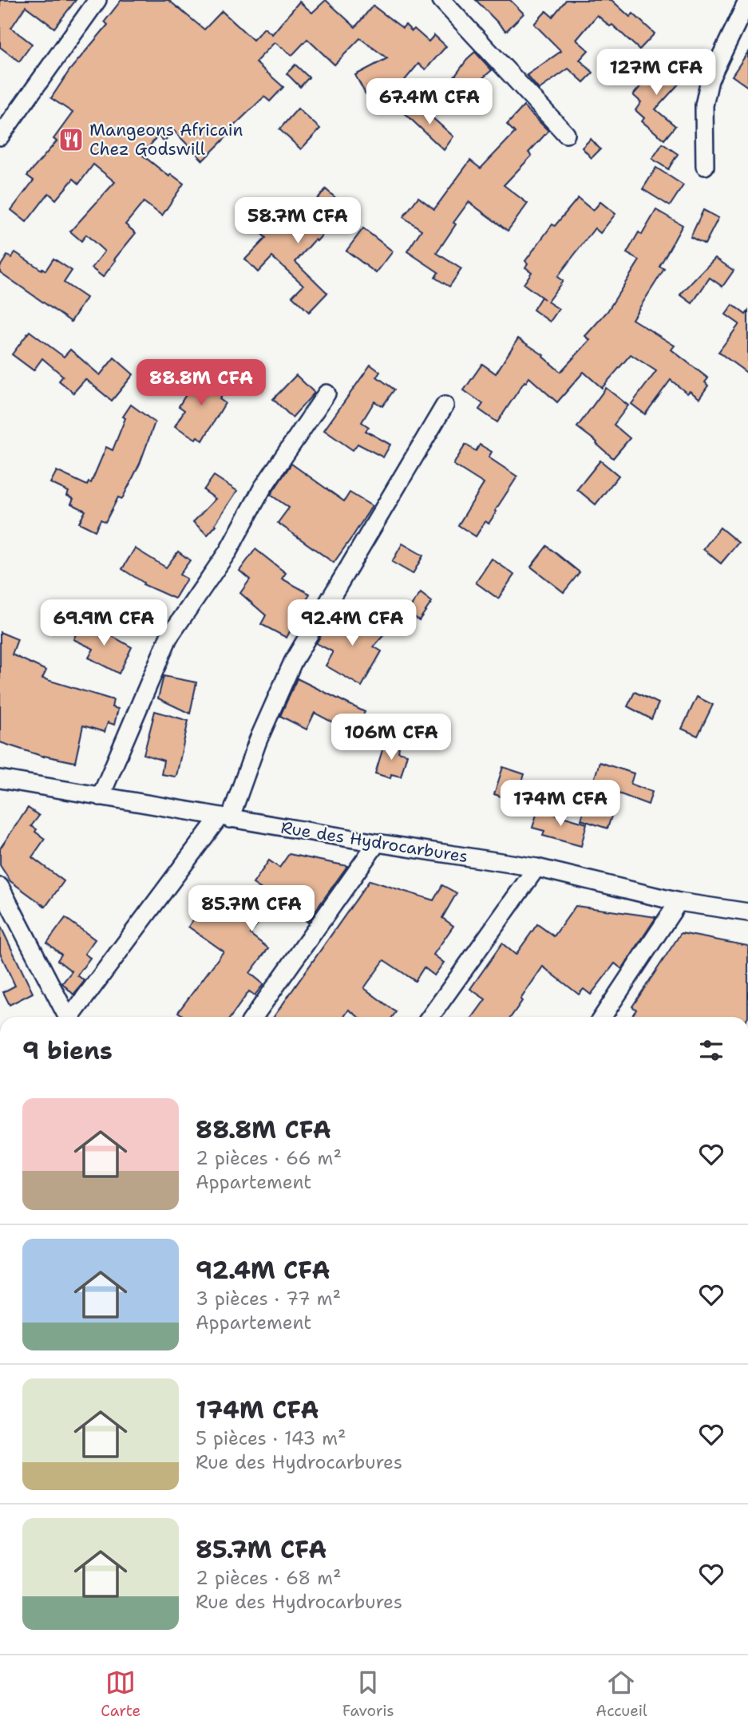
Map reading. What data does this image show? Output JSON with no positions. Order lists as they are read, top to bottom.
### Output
{
  "streets": {
    "street": ["Rue des Hydrocarbures"]
  },
  "places": {
    "restaurant": ["Mangeons Africain Chez Godswill"]
  },
  "page": {
    "price": [
      "127M CFA",
      "67.4M CFA",
      "58.7M CFA",
      "88.8M CFA",
      "69.9M CFA",
      "92.4M CFA",
      "106M CFA",
      "174M CFA",
      "85.7M CFA"
    ],
    "heading": "9 biens",
    "list": [
      {
        "name": "88.8M CFA",
        "note": "2 pièces · 66 m² · Appartement"
      },
      {
        "name": "92.4M CFA",
        "note": "3 pièces · 77 m² · Appartement"
      },
      {
        "name": "174M CFA",
        "note": "5 pièces · 143 m² · Rue des Hydrocarbures"
      },
      {
        "name": "85.7M CFA",
        "note": "2 pièces · 68 m² · Rue des Hydrocarbures"
      }
    ],
    "tabs": ["Carte", "Favoris", "Accueil"]
  }
}
